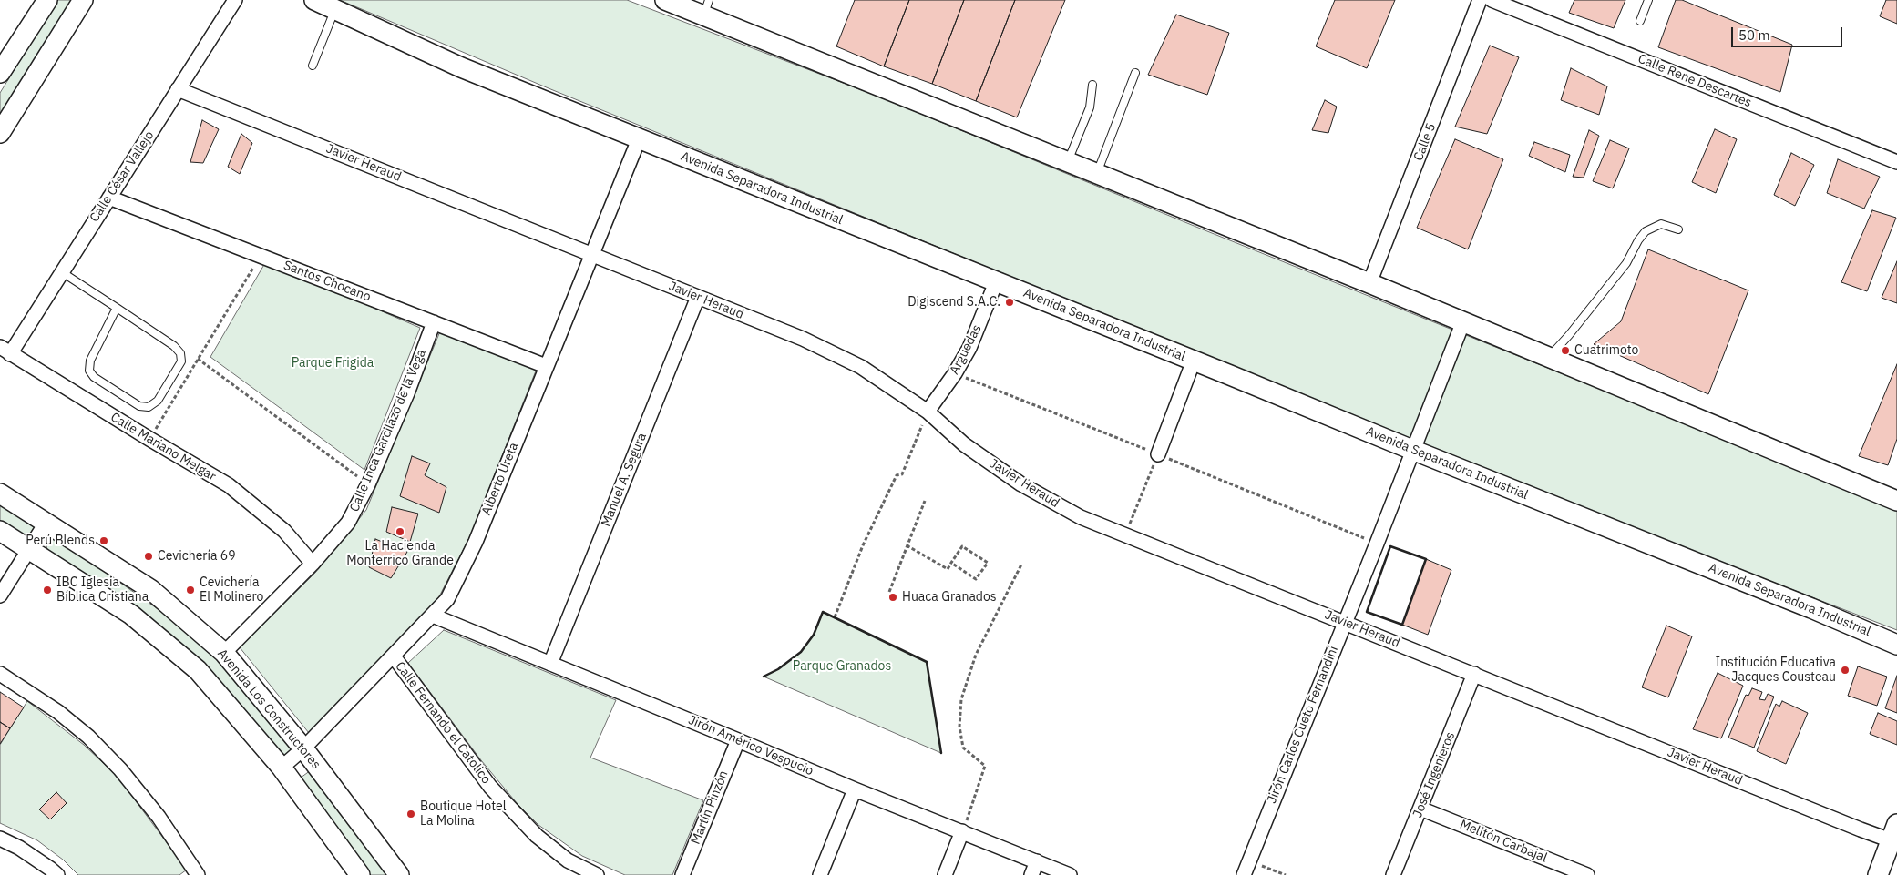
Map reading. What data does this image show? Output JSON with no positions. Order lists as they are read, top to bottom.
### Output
{
  "streets": {
    "main road": ["Avenida Separadora Industrial", "Avenida Los Constructores"],
    "street": [
      "Calle Rene Descartes",
      "Calle 5",
      "Javier Heraud",
      "Calle César Vallejo",
      "Santos Chocano",
      "Arguedas",
      "Calle Inca Garcilazo de la Vega",
      "Calle Mariano Melgar",
      "Alberto Ureta",
      "Manuel A. Segura",
      "Calle Fernando el Catolico",
      "Jirón Carlos Cueto Fernandini",
      "Jirón Américo Vespucio",
      "José Ingenieros",
      "Martín Pinzón",
      "Melitón Carbajal"
    ]
  },
  "crossings": [
    ["Javier Heraud", "Calle César Vallejo"],
    ["Javier Heraud", "Arguedas"],
    ["Javier Heraud", "Alberto Ureta"],
    ["Javier Heraud", "Manuel A. Segura"],
    ["Javier Heraud", "Jirón Carlos Cueto Fernandini"],
    ["Javier Heraud", "José Ingenieros"],
    ["Calle César Vallejo", "Santos Chocano"],
    ["Calle César Vallejo", "Calle Mariano Melgar"],
    ["Avenida Separadora Industrial", "Arguedas"],
    ["Avenida Separadora Industrial", "Alberto Ureta"],
    ["Avenida Separadora Industrial", "Jirón Carlos Cueto Fernandini"],
    ["Santos Chocano", "Calle Inca Garcilazo de la Vega"],
    ["Santos Chocano", "Alberto Ureta"],
    ["Calle Inca Garcilazo de la Vega", "Calle Mariano Melgar"],
    ["Calle Inca Garcilazo de la Vega", "Avenida Los Constructores"],
    ["Alberto Ureta", "Avenida Los Constructores"],
    ["Alberto Ureta", "Calle Fernando el Catolico"],
    ["Alberto Ureta", "Jirón Américo Vespucio"],
    ["Manuel A. Segura", "Jirón Américo Vespucio"],
    ["Jirón Américo Vespucio", "Martín Pinzón"],
    ["José Ingenieros", "Melitón Carbajal"]
  ],
  "parks": ["Parque Frigida", "Parque Granados"],
  "places": [
    "Digiscend S.A.C.",
    "Cuatrimoto",
    "La Hacienda Monterrico Grande",
    "Perú Blends",
    "Cevichería 69",
    "IBC Iglesia Bíblica Cristiana",
    "Cevichería El Molinero",
    "Huaca Granados",
    "Institución Educativa Jacques Cousteau",
    "Boutique Hotel La Molina"
  ],
  "scale_bar": "50 m"
}
